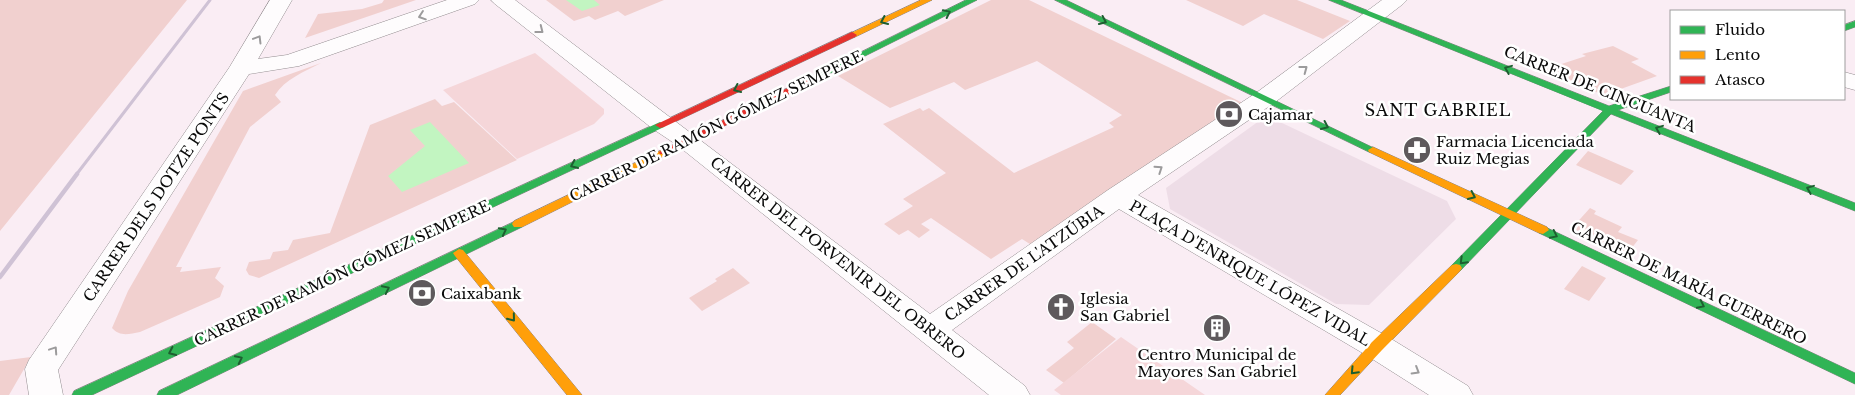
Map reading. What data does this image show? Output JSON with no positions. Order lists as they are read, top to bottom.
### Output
{
  "streets": {
    "street": [
      "CARRER DE CINCUANTA",
      "CARRER DE RAMÓN GÓMEZ SEMPERE",
      "CARRER DELS DOTZE PONTS",
      "CARRER DEL PORVENIR DEL OBRERO",
      "CARRER DE L'ATZÚBIA",
      "PLAÇA D'ENRIQUE LÓPEZ VIDAL",
      "CARRER DE MARÍA GUERRERO"
    ]
  },
  "crossings": [
    ["CARRER DE CINCUANTA", "PLAÇA D'ENRIQUE LÓPEZ VIDAL"],
    ["CARRER DE RAMÓN GÓMEZ SEMPERE", "CARRER DEL PORVENIR DEL OBRERO"],
    ["CARRER DEL PORVENIR DEL OBRERO", "CARRER DE L'ATZÚBIA"],
    ["CARRER DE L'ATZÚBIA", "PLAÇA D'ENRIQUE LÓPEZ VIDAL"],
    ["PLAÇA D'ENRIQUE LÓPEZ VIDAL", "CARRER DE MARÍA GUERRERO"]
  ],
  "one_way": ["CARRER DE CINCUANTA", "CARRER DELS DOTZE PONTS", "CARRER DE MARÍA GUERRERO"],
  "districts": ["SANT GABRIEL"],
  "places": {
    "bank": ["Cajamar", "Caixabank"],
    "pharmacy": ["Farmacia Licenciada Ruiz Megias"],
    "church": ["Iglesia San Gabriel"],
    "building": ["Centro Municipal de Mayores San Gabriel"]
  },
  "legend": ["Fluido", "Lento", "Atasco"]
}
